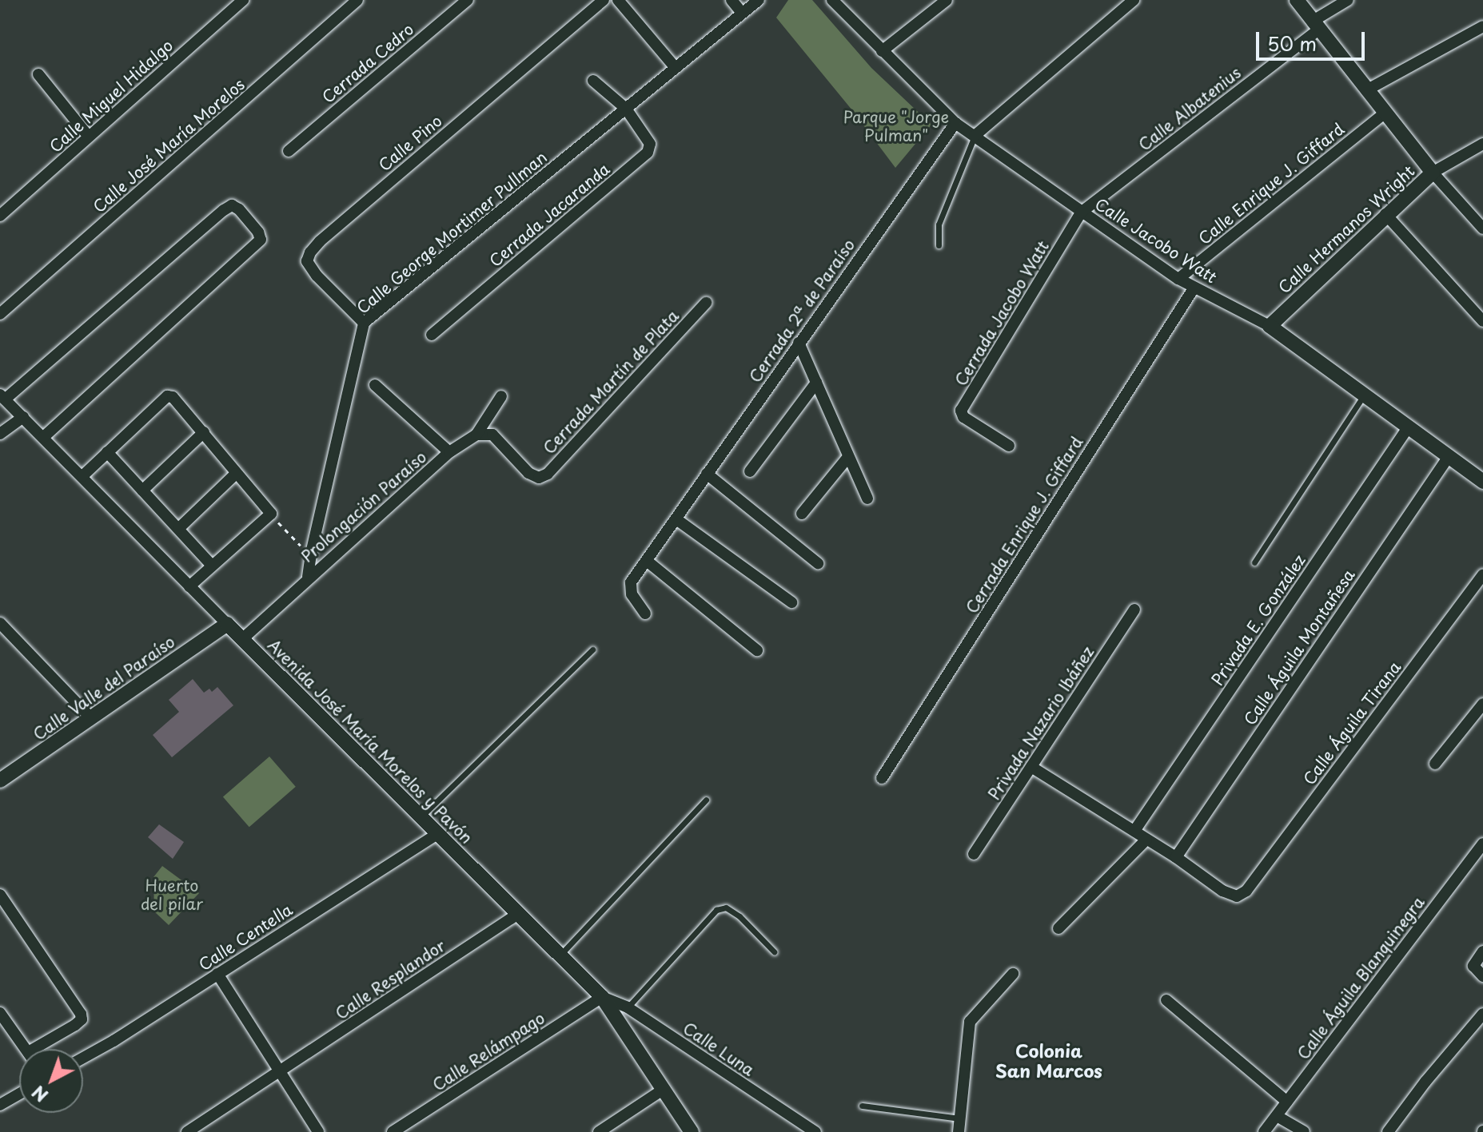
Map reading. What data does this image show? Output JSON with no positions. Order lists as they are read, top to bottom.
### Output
{
  "streets": {
    "street": [
      "Cerrada Cedro",
      "Calle Miguel Hidalgo",
      "Calle Albatenius",
      "Calle Pino",
      "Calle José María Morelos",
      "Calle Enrique J. Giffard",
      "Cerrada Jacaranda",
      "Calle Hermanos Wright",
      "Calle George Mortimer Pullman",
      "Calle Jacobo Watt",
      "Cerrada 2ª de Paraíso",
      "Cerrada Jacobo Watt",
      "Cerrada Martín de Plata",
      "Prolongación Paraíso",
      "Cerrada Enrique J. Giffard",
      "Privada E. González",
      "Calle Águila Montañesa",
      "Calle Valle del Paraíso",
      "Privada Nazario Ibáñez",
      "Calle Águila Tirana",
      "Avenida José María Morelos y Pavón",
      "Calle Centella",
      "Calle Águila Blanquinegra",
      "Calle Resplandor",
      "Calle Luna",
      "Calle Relámpago"
    ]
  },
  "crossings": [
    ["Calle Albatenius", "Calle Jacobo Watt"],
    ["Calle Albatenius", "Cerrada Jacobo Watt"],
    ["Calle Pino", "Calle George Mortimer Pullman"],
    ["Calle Enrique J. Giffard", "Calle Jacobo Watt"],
    ["Cerrada Jacaranda", "Calle George Mortimer Pullman"],
    ["Calle Hermanos Wright", "Calle Jacobo Watt"],
    ["Calle George Mortimer Pullman", "Prolongación Paraíso"],
    ["Calle Jacobo Watt", "Cerrada 2ª de Paraíso"],
    ["Calle Jacobo Watt", "Cerrada Jacobo Watt"],
    ["Calle Jacobo Watt", "Cerrada Enrique J. Giffard"],
    ["Calle Jacobo Watt", "Privada E. González"],
    ["Calle Jacobo Watt", "Calle Águila Montañesa"],
    ["Cerrada Martín de Plata", "Prolongación Paraíso"],
    ["Prolongación Paraíso", "Avenida José María Morelos y Pavón"],
    ["Calle Águila Montañesa", "Calle Águila Tirana"],
    ["Calle Valle del Paraíso", "Avenida José María Morelos y Pavón"],
    ["Avenida José María Morelos y Pavón", "Calle Centella"],
    ["Avenida José María Morelos y Pavón", "Calle Resplandor"],
    ["Avenida José María Morelos y Pavón", "Calle Luna"],
    ["Avenida José María Morelos y Pavón", "Calle Relámpago"],
    ["Calle Luna", "Calle Relámpago"]
  ],
  "districts": ["Colonia San Marcos"],
  "parks": ["Parque \"Jorge Pulman\"", "Huerto del pilar"],
  "scale_bar": "50 m",
  "north": "bottom left"
}
